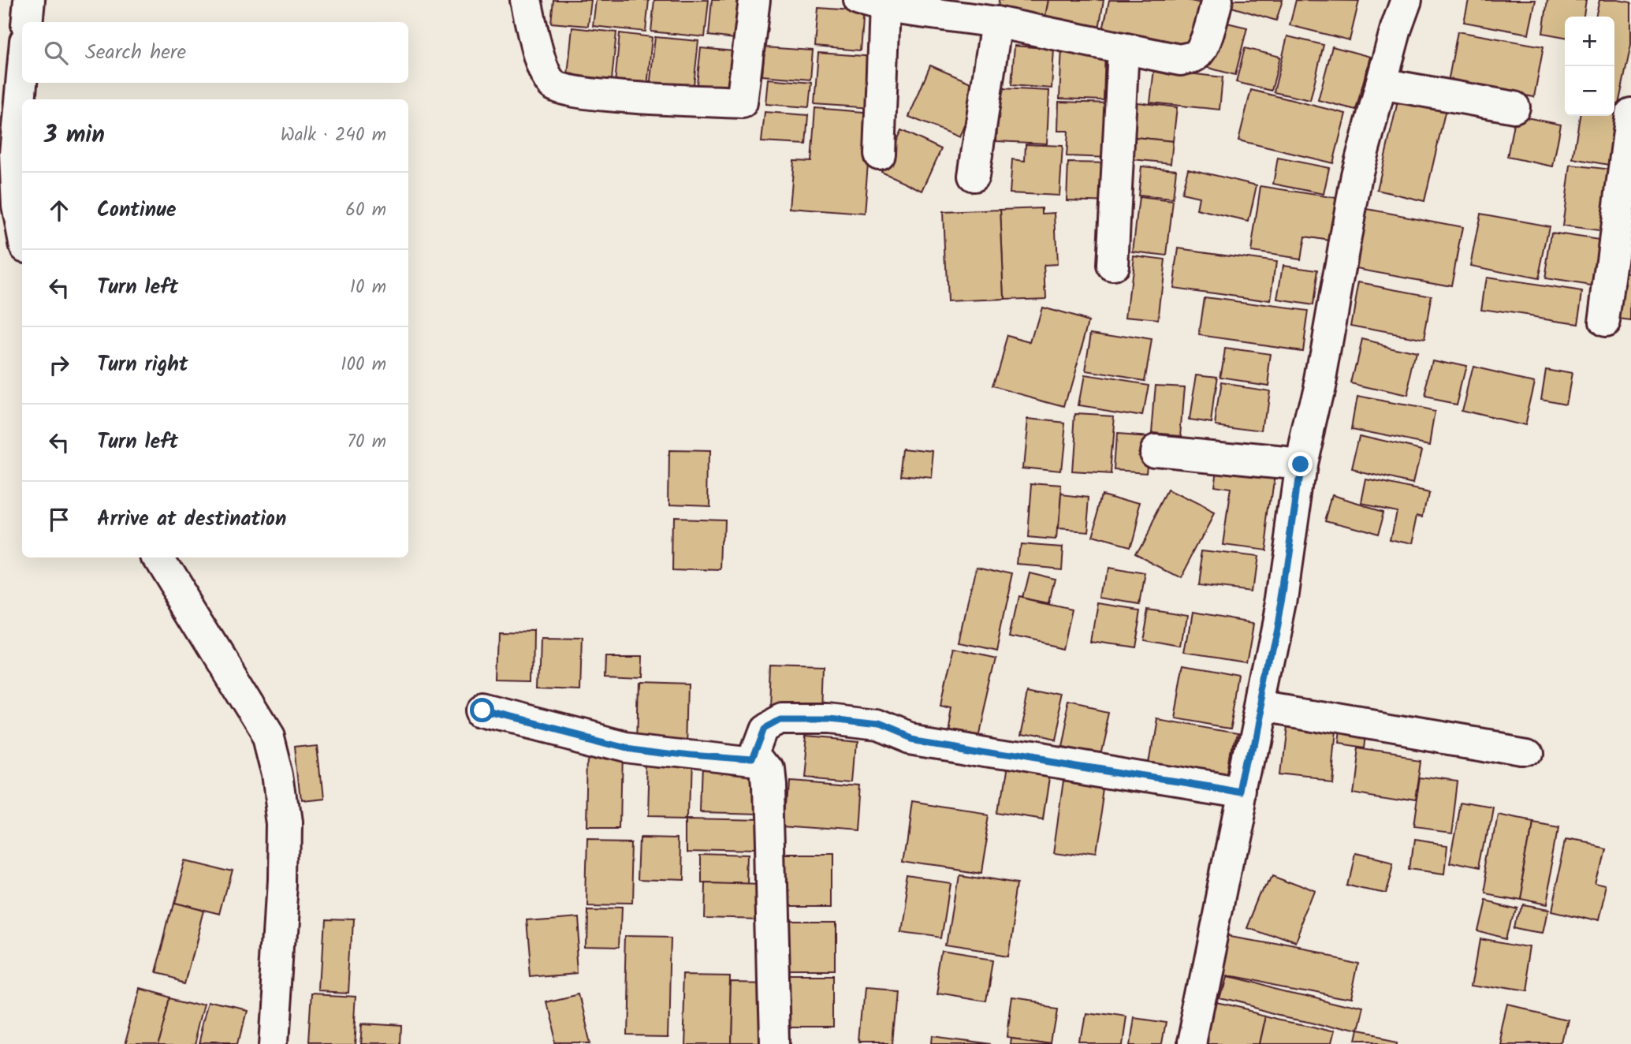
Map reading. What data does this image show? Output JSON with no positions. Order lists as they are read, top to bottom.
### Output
{
  "page": {
    "map_buttons": ["+", "−"],
    "search": "Search here",
    "heading": ["3 min", "Walk · 240 m"],
    "list": [
      ["Continue", "60 m"],
      ["Turn left", "10 m"],
      ["Turn right", "100 m"],
      ["Turn left", "70 m"],
      "Arrive at destination"
    ]
  }
}
